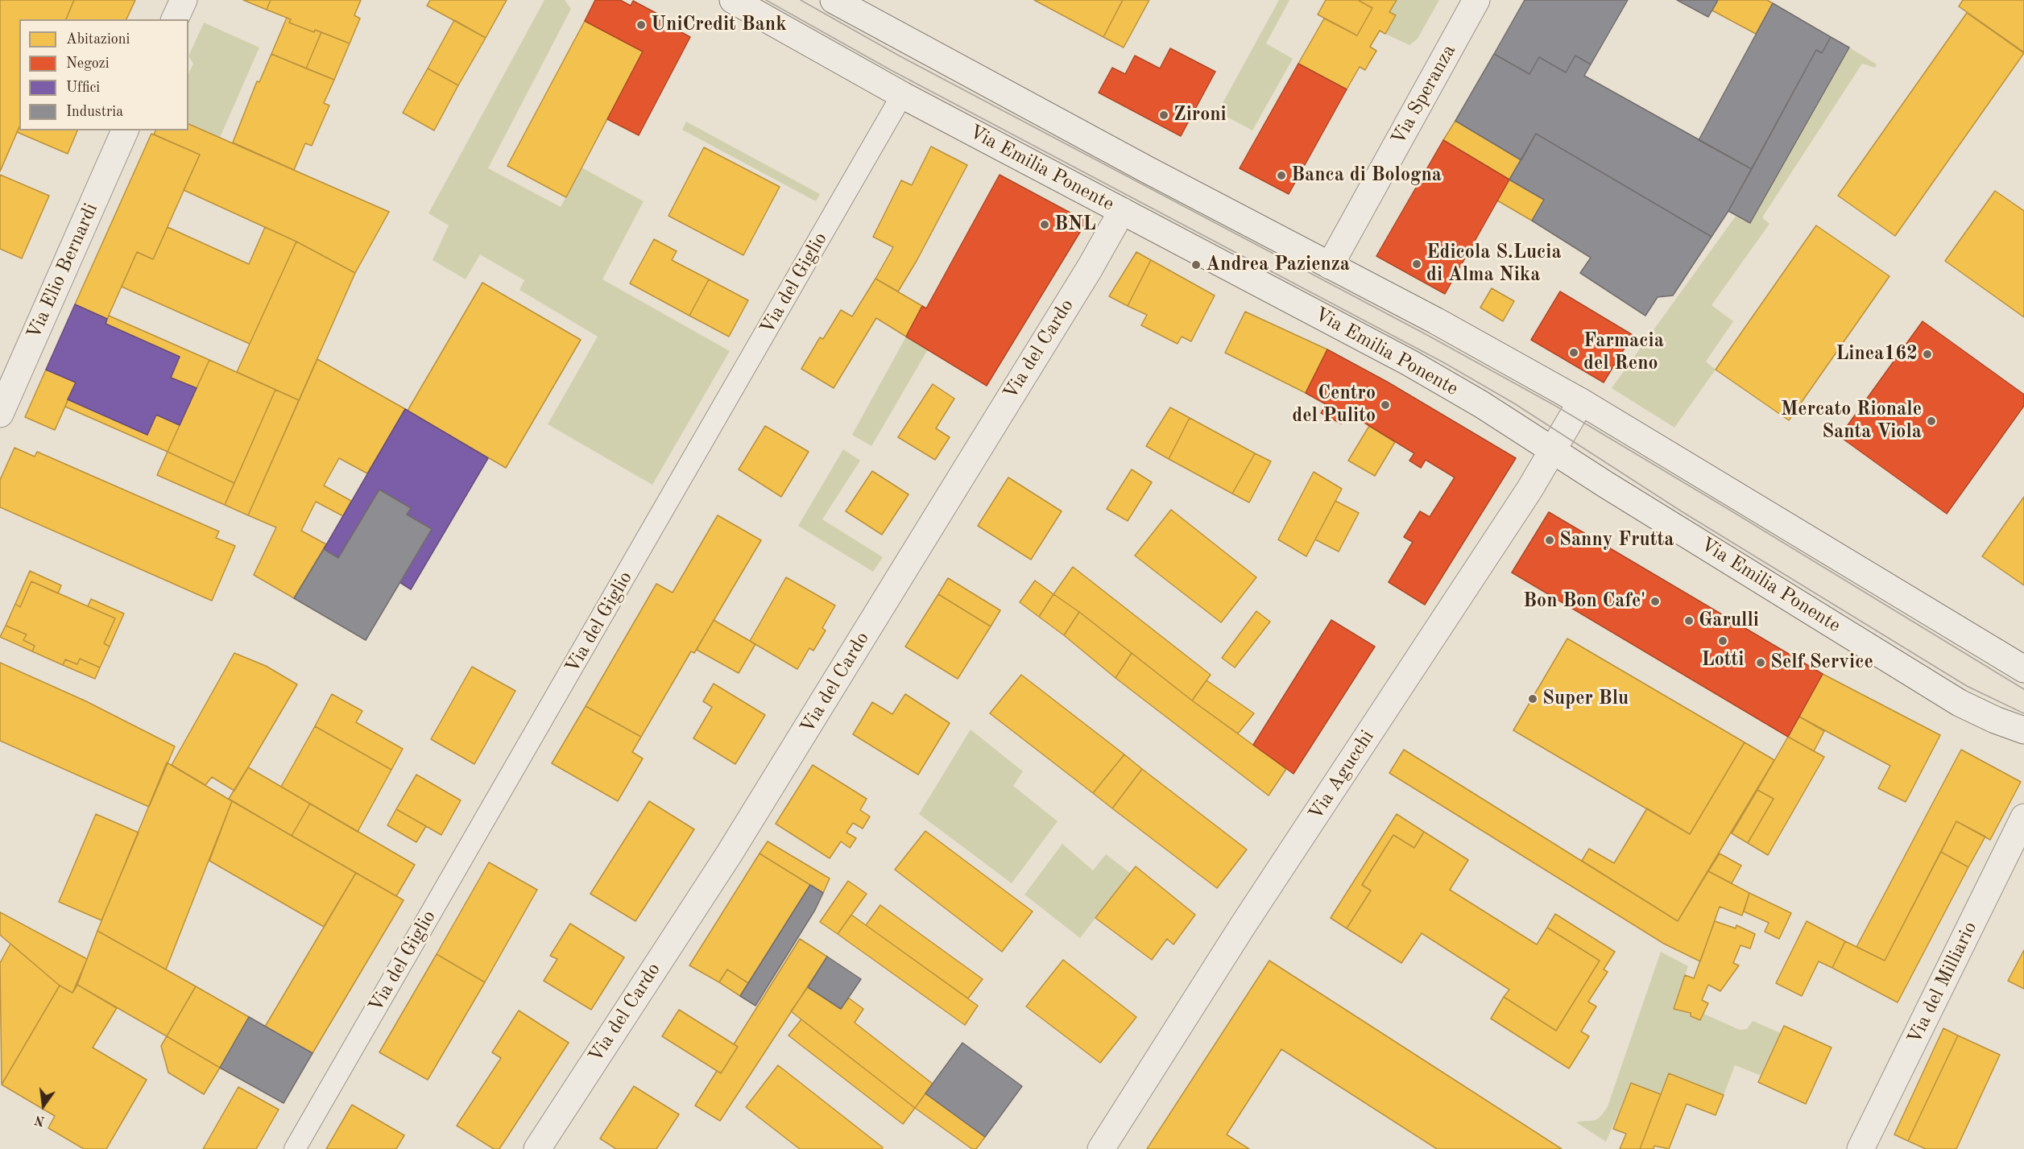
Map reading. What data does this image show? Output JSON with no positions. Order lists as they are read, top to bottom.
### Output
{
  "streets": {
    "street": [
      "Via Speranza",
      "Via Emilia Ponente",
      "Via Elio Bernardi",
      "Via del Cardo",
      "Via Agucchi",
      "Via del Milliario"
    ],
    "lane": ["Via del Giglio"]
  },
  "crossings": [
    ["Via Emilia Ponente", "Via del Giglio"],
    ["Via Emilia Ponente", "Via del Cardo"],
    ["Via Emilia Ponente", "Via Agucchi"]
  ],
  "places": [
    "UniCredit Bank",
    "Zironi",
    "Banca di Bologna",
    "BNL",
    "Edicola S.Lucia di Alma Nika",
    "Andrea Pazienza",
    "Farmacia del Reno",
    "Linea162",
    "Centro del Pulito",
    "Mercato Rionale Santa Viola",
    "Sanny Frutta",
    "Bon Bon Cafe'",
    "Garulli",
    "Lotti",
    "Self Service",
    "Super Blu"
  ],
  "legend": [
    "Abitazioni",
    "Negozi",
    "Uffici",
    "Industria"
  ],
  "north": "bottom"
}
